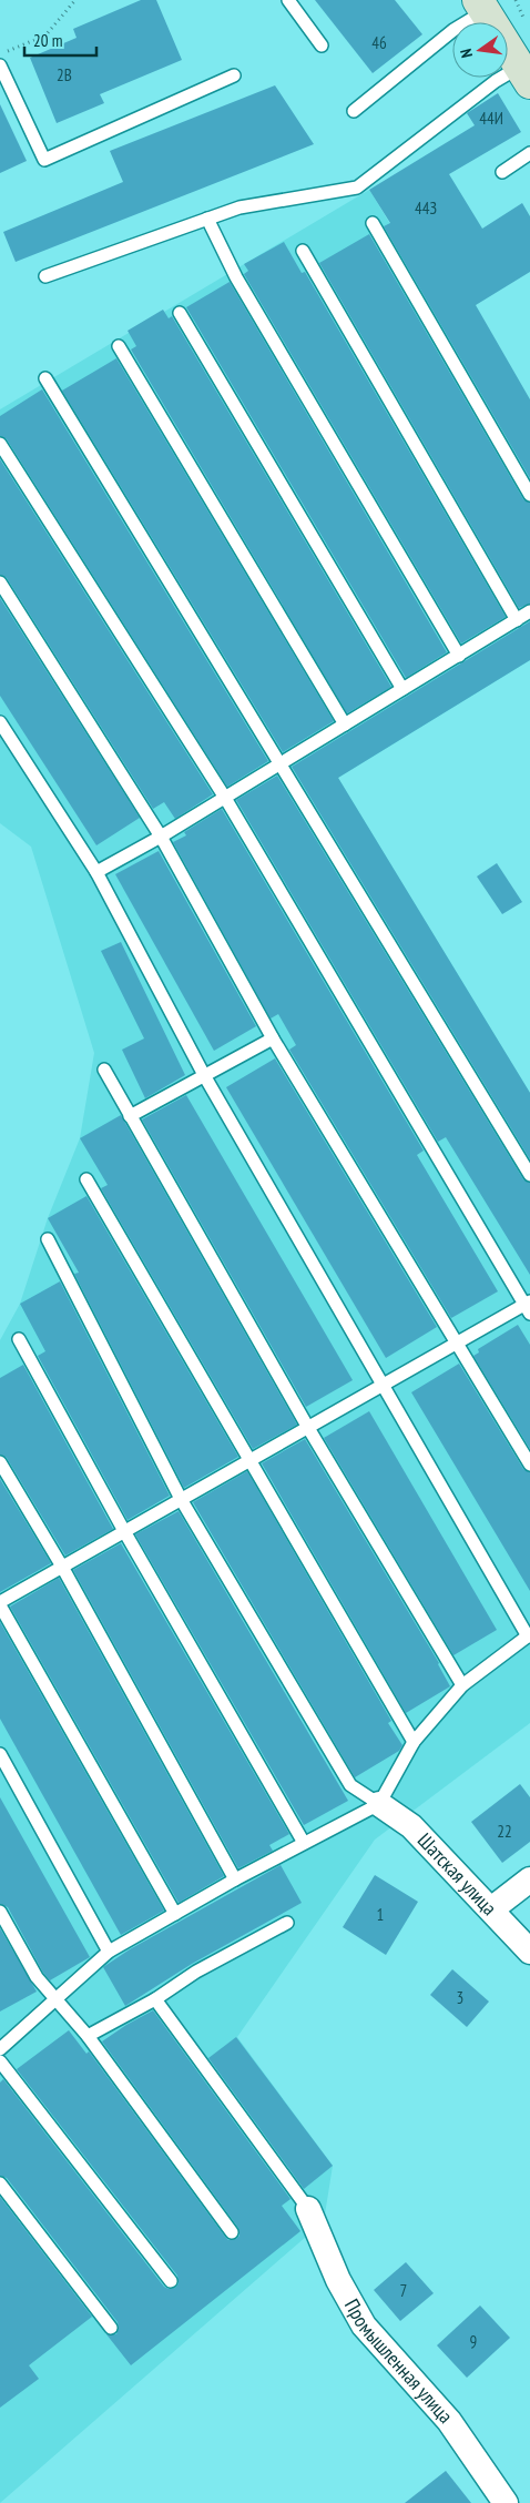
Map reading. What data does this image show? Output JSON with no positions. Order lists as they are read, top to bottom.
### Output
{
  "streets": {
    "street": ["Шатская улица", "Промышленная улица"]
  },
  "house_numbers": [
    "46",
    "2В",
    "44И",
    "44З",
    "22",
    "1",
    "3",
    "7",
    "9"
  ],
  "scale_bar": "20 m",
  "north": "left"
}
